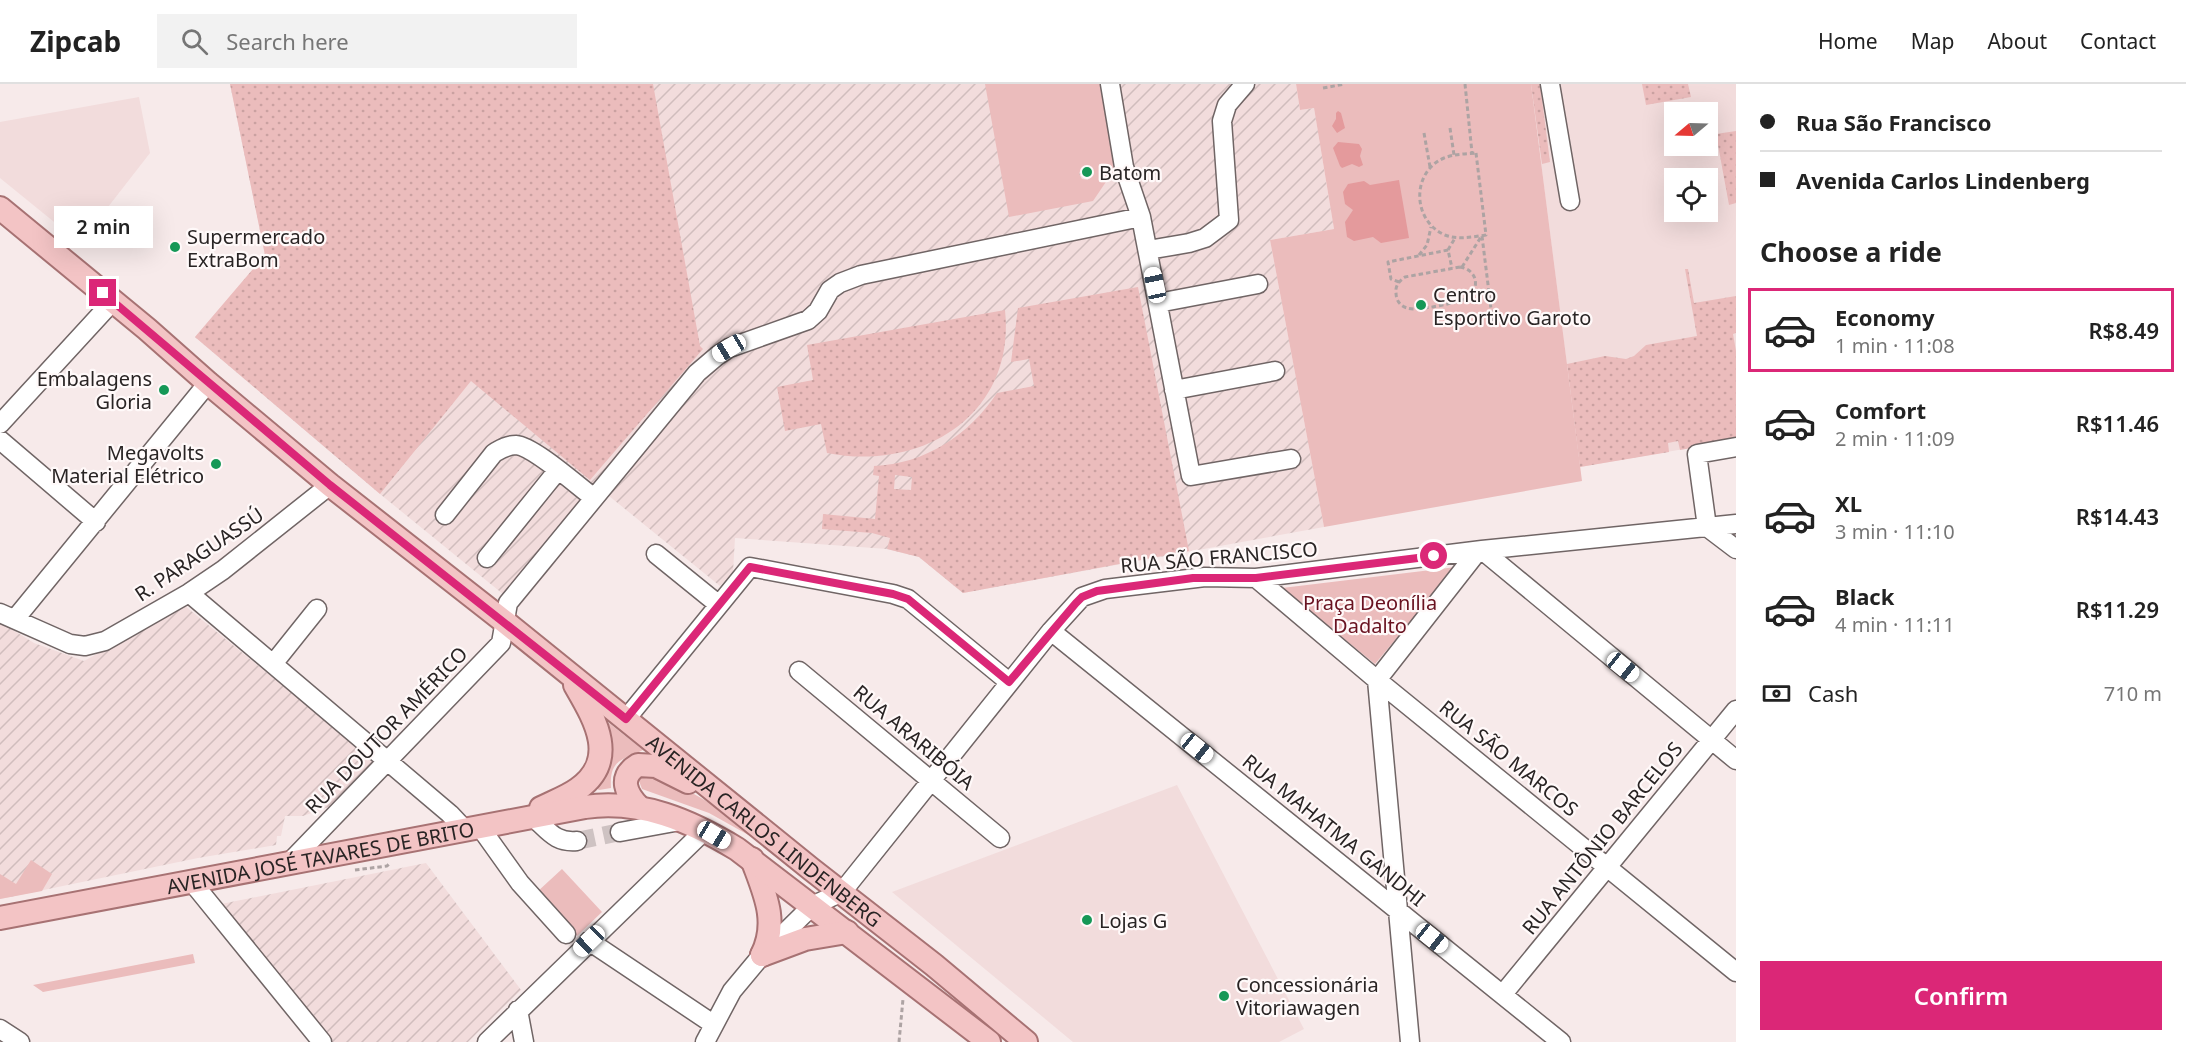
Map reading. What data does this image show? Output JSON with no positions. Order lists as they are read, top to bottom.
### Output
{
  "streets": {
    "main road": ["AVENIDA CARLOS LINDENBERG", "AVENIDA JOSÉ TAVARES DE BRITO"],
    "street": [
      "R. PARAGUASSÚ",
      "RUA SÃO FRANCISCO",
      "RUA DOUTOR AMÉRICO",
      "RUA ARARIBÓIA",
      "RUA SÃO MARCOS",
      "RUA MAHATMA GANDHI",
      "RUA ANTÔNIO BARCELOS"
    ]
  },
  "crossings": [
    ["R. PARAGUASSÚ", "AVENIDA CARLOS LINDENBERG"],
    ["RUA SÃO FRANCISCO", "RUA ARARIBÓIA"],
    ["RUA SÃO FRANCISCO", "RUA SÃO MARCOS"],
    ["RUA SÃO FRANCISCO", "AVENIDA CARLOS LINDENBERG"],
    ["RUA SÃO FRANCISCO", "RUA MAHATMA GANDHI"],
    ["RUA DOUTOR AMÉRICO", "AVENIDA CARLOS LINDENBERG"],
    ["RUA DOUTOR AMÉRICO", "AVENIDA JOSÉ TAVARES DE BRITO"],
    ["RUA SÃO MARCOS", "RUA ANTÔNIO BARCELOS"],
    ["AVENIDA CARLOS LINDENBERG", "AVENIDA JOSÉ TAVARES DE BRITO"],
    ["RUA MAHATMA GANDHI", "RUA ANTÔNIO BARCELOS"]
  ],
  "parks": ["Praça Deonília Dadalto"],
  "places": [
    "Batom",
    "Supermercado ExtraBom",
    "Centro Esportivo Garoto",
    "Embalagens Gloria",
    "Megavolts Material Elétrico",
    "Lojas G",
    "Concessionária Vitoriawagen"
  ],
  "north": "left",
  "page": {
    "header": "Zipcab",
    "search": "Search here",
    "nav": [
      "Home",
      "Map",
      "About",
      "Contact"
    ],
    "banner": ["Rua São Francisco", "Avenida Carlos Lindenberg"],
    "bubble": "2 min",
    "heading": "Choose a ride",
    "list": [
      {
        "name": "Economy",
        "note": "1 min · 11:08",
        "value": "R$8.49"
      },
      {
        "name": "Comfort",
        "note": "2 min · 11:09",
        "value": "R$11.46"
      },
      {
        "name": "XL",
        "note": "3 min · 11:10",
        "value": "R$14.43"
      },
      {
        "name": "Black",
        "note": "4 min · 11:11",
        "value": "R$11.29"
      }
    ],
    "pay": ["Cash", "710 m"],
    "buttons": "Confirm"
  }
}
